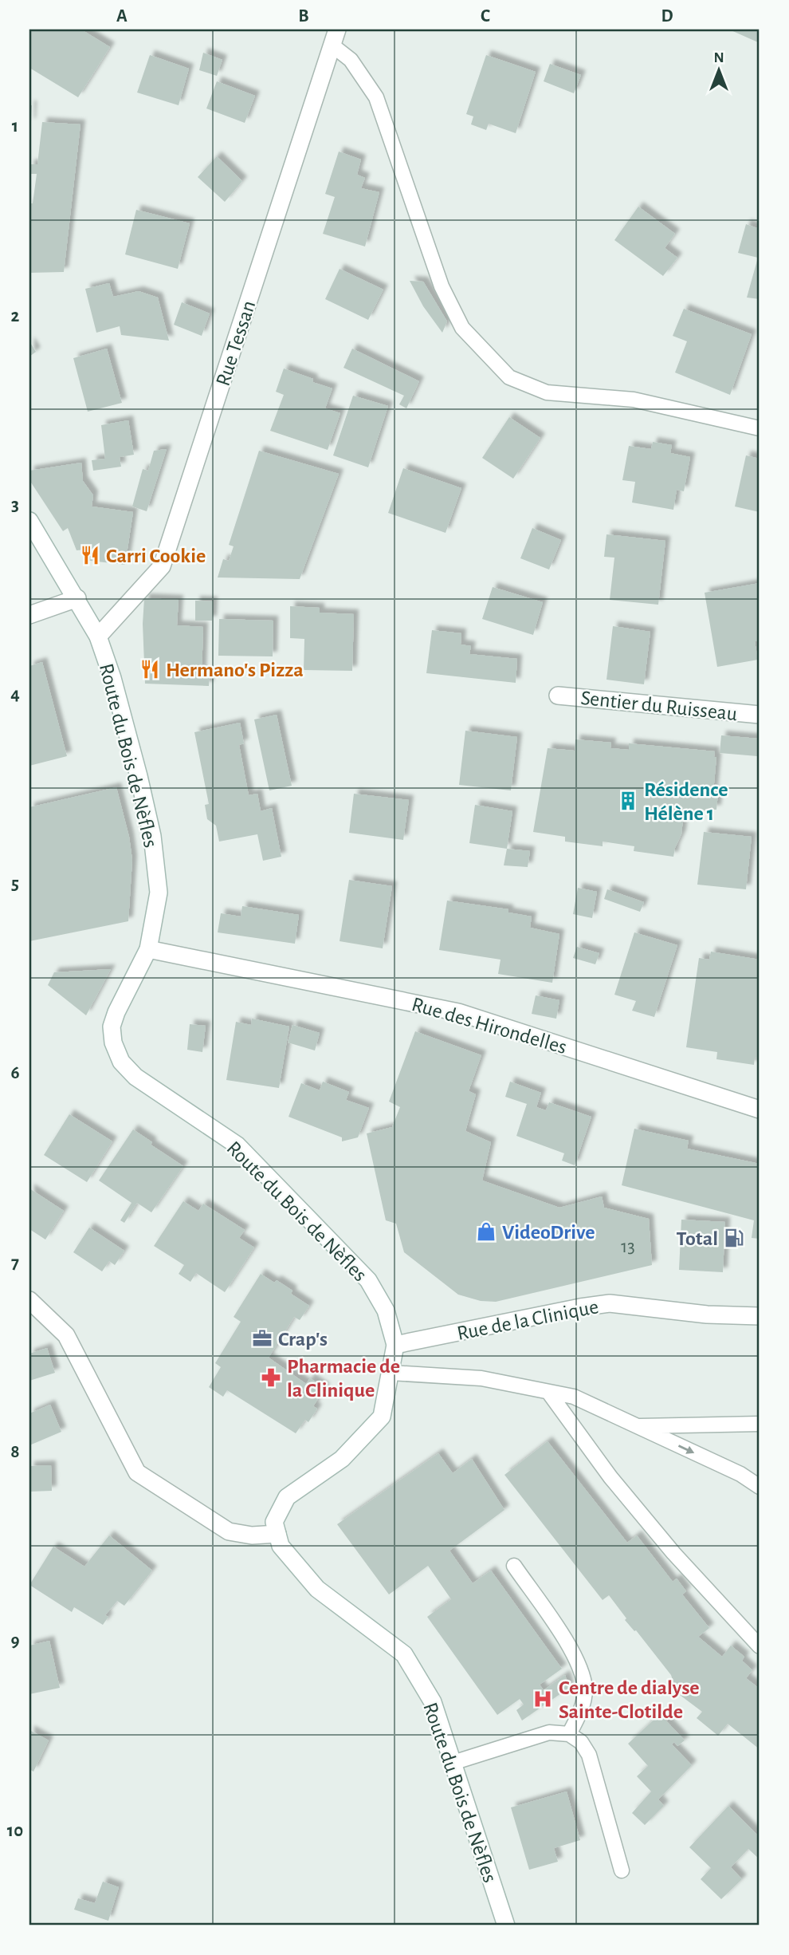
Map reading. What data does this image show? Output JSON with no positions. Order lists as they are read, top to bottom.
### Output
{
  "streets": {
    "street": [
      "Rue Tessan",
      "Sentier du Ruisseau",
      "Route du Bois de Nèfles",
      "Rue des Hirondelles",
      "Rue de la Clinique"
    ]
  },
  "crossings": [
    ["Rue Tessan", "Route du Bois de Nèfles"],
    ["Route du Bois de Nèfles", "Rue des Hirondelles"],
    ["Route du Bois de Nèfles", "Rue de la Clinique"]
  ],
  "places": {
    "restaurant": ["Carri Cookie", "Hermano's Pizza"],
    "building": ["Résidence Hélène 1"],
    "shop": ["VideoDrive"],
    "fuel station": ["Total"],
    "office": ["Crap's"],
    "pharmacy": ["Pharmacie de la Clinique"],
    "hospital": ["Centre de dialyse Sainte-Clotilde"]
  },
  "house_numbers": ["13"],
  "north": "top",
  "grid": {
    "columns": [
      "A",
      "B",
      "C",
      "D"
    ],
    "rows": [
      "1",
      "2",
      "3",
      "4",
      "5",
      "6",
      "7",
      "8",
      "9",
      "10"
    ]
  }
}
